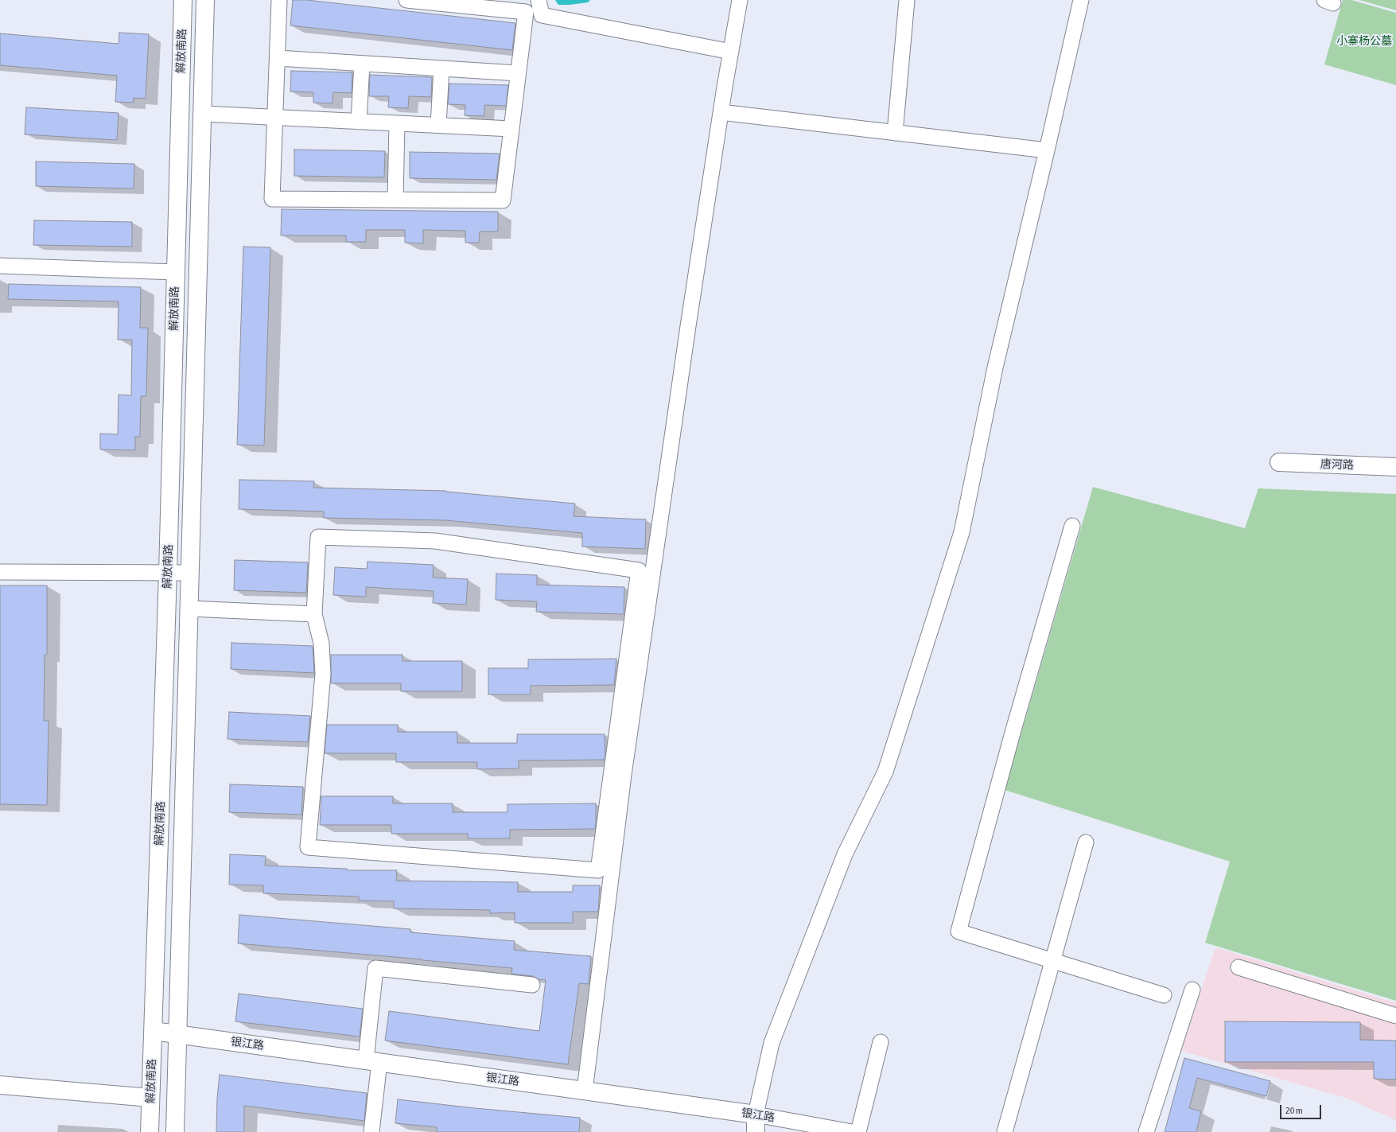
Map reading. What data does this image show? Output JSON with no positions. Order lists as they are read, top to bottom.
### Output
{
  "streets": {
    "main road": ["解放南路", "唐河路", "银江路"]
  },
  "crossings": [
    ["解放南路", "银江路"]
  ],
  "parks": ["小寨杨公墓"],
  "scale_bar": "20 m"
}
